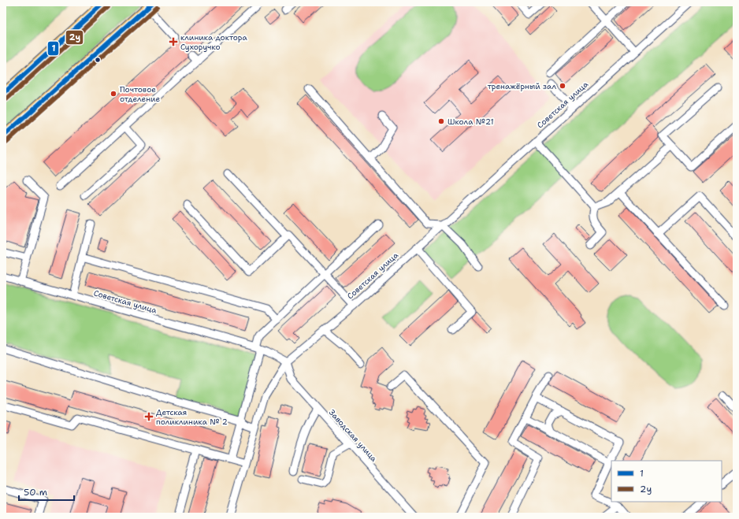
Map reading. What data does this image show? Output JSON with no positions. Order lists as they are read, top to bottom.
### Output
{
  "streets": {
    "street": ["Советская улица", "Заводская улица"]
  },
  "crossings": [
    ["Советская улица", "Заводская улица"]
  ],
  "places": {
    "health": ["клиника доктора Сухоручко", "Детская поликлиника № 2"],
    "other": ["тренажёрный зал", "Почтовое отделение", "Школа №21"]
  },
  "lines": ["transit line 1", "transit line 2у"],
  "legend": ["1", "2у"],
  "scale_bar": "50 m"
}
